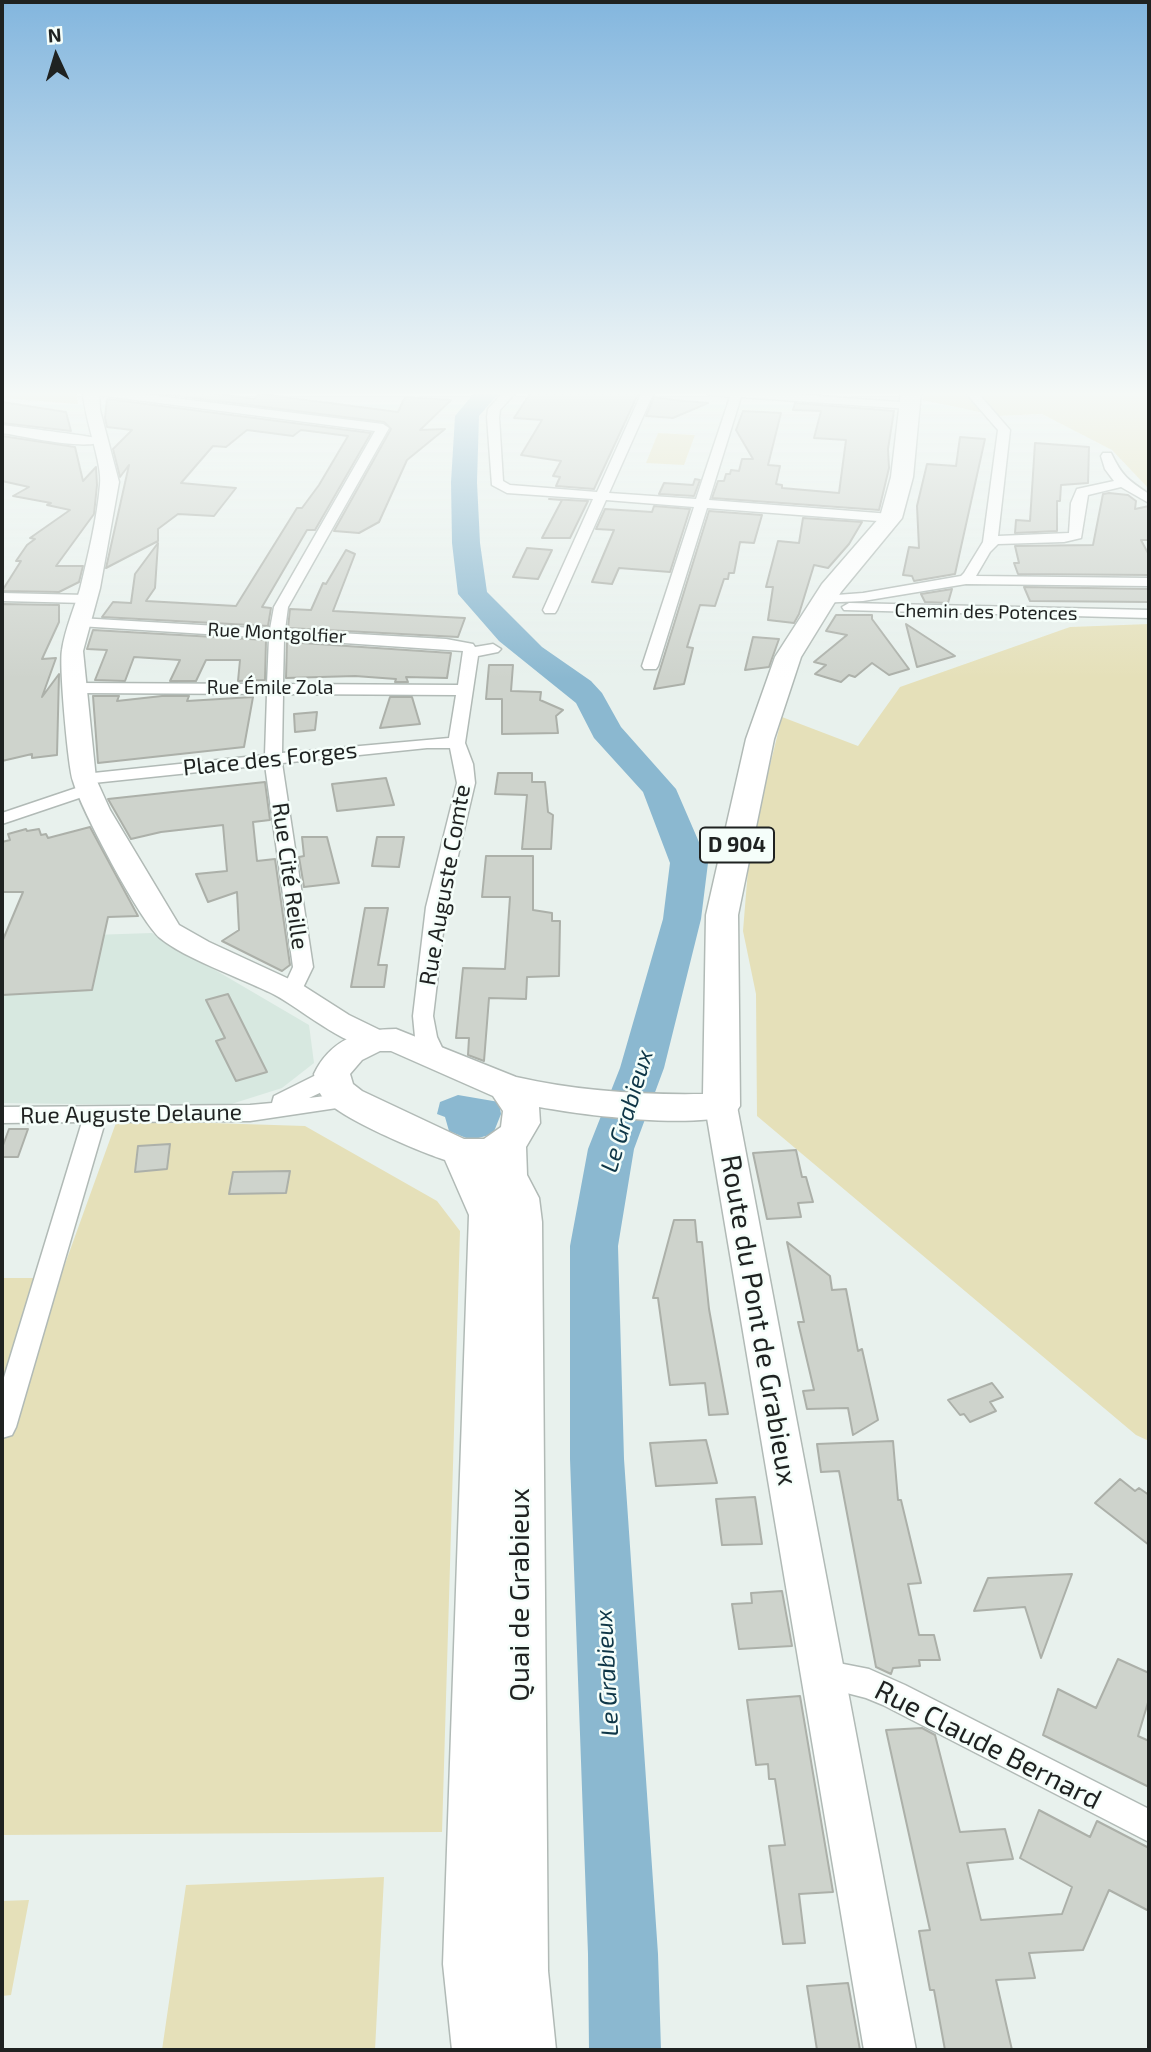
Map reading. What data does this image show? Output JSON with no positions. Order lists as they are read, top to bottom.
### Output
{
  "streets": {
    "main road": ["D 904", "Route du Pont de Grabieux", "Quai de Grabieux"],
    "street": [
      "Chemin des Potences",
      "Rue Montgolfier",
      "Rue Émile Zola",
      "Place des Forges",
      "Rue Cité Reille",
      "Rue Auguste Comte",
      "Rue Auguste Delaune",
      "Rue Claude Bernard"
    ]
  },
  "crossings": [
    ["Chemin des Potences", "D 904"],
    ["Chemin des Potences", "Route du Pont de Grabieux"],
    ["Rue Montgolfier", "Rue Cité Reille"],
    ["Rue Montgolfier", "Rue Auguste Comte"],
    ["Rue Émile Zola", "Rue Cité Reille"],
    ["Rue Émile Zola", "Rue Auguste Comte"],
    ["Place des Forges", "Rue Cité Reille"],
    ["Place des Forges", "Rue Auguste Comte"],
    ["D 904", "Route du Pont de Grabieux"],
    ["Rue Auguste Comte", "Rue Auguste Delaune"],
    ["Route du Pont de Grabieux", "Rue Claude Bernard"]
  ],
  "water": ["Le Grabieux"],
  "north": "top"
}
